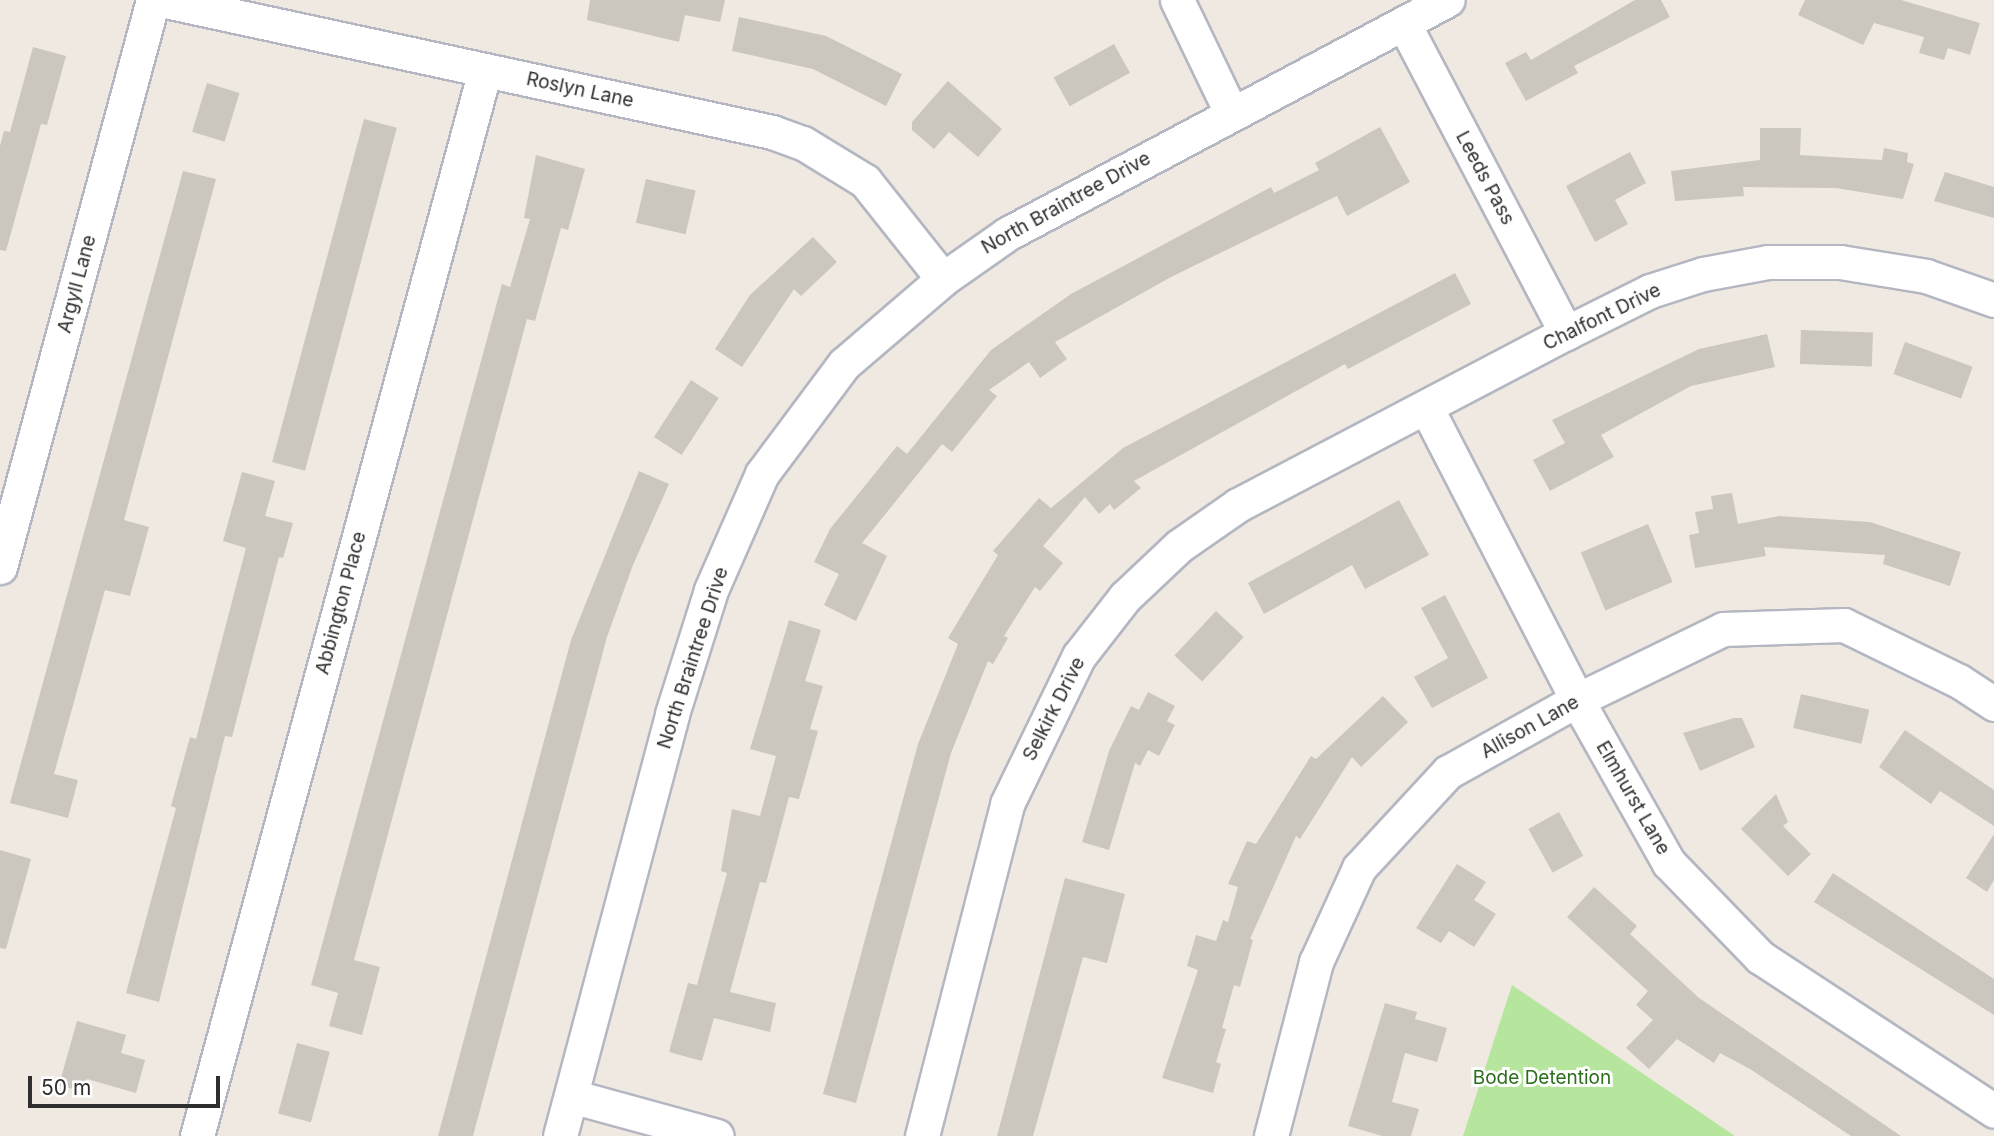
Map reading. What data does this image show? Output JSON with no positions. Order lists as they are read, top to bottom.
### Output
{
  "streets": {
    "street": [
      "Roslyn Lane",
      "Leeds Pass",
      "North Braintree Drive",
      "Argyll Lane",
      "Chalfont Drive",
      "Abbington Place",
      "Selkirk Drive",
      "Allison Lane",
      "Elmhurst Lane"
    ]
  },
  "crossings": [
    ["Roslyn Lane", "North Braintree Drive"],
    ["Roslyn Lane", "Abbington Place"],
    ["Leeds Pass", "North Braintree Drive"],
    ["Leeds Pass", "Chalfont Drive"],
    ["Chalfont Drive", "Selkirk Drive"],
    ["Chalfont Drive", "Elmhurst Lane"],
    ["Selkirk Drive", "Elmhurst Lane"],
    ["Allison Lane", "Elmhurst Lane"]
  ],
  "parks": ["Bode Detention"],
  "scale_bar": "50 m"
}
